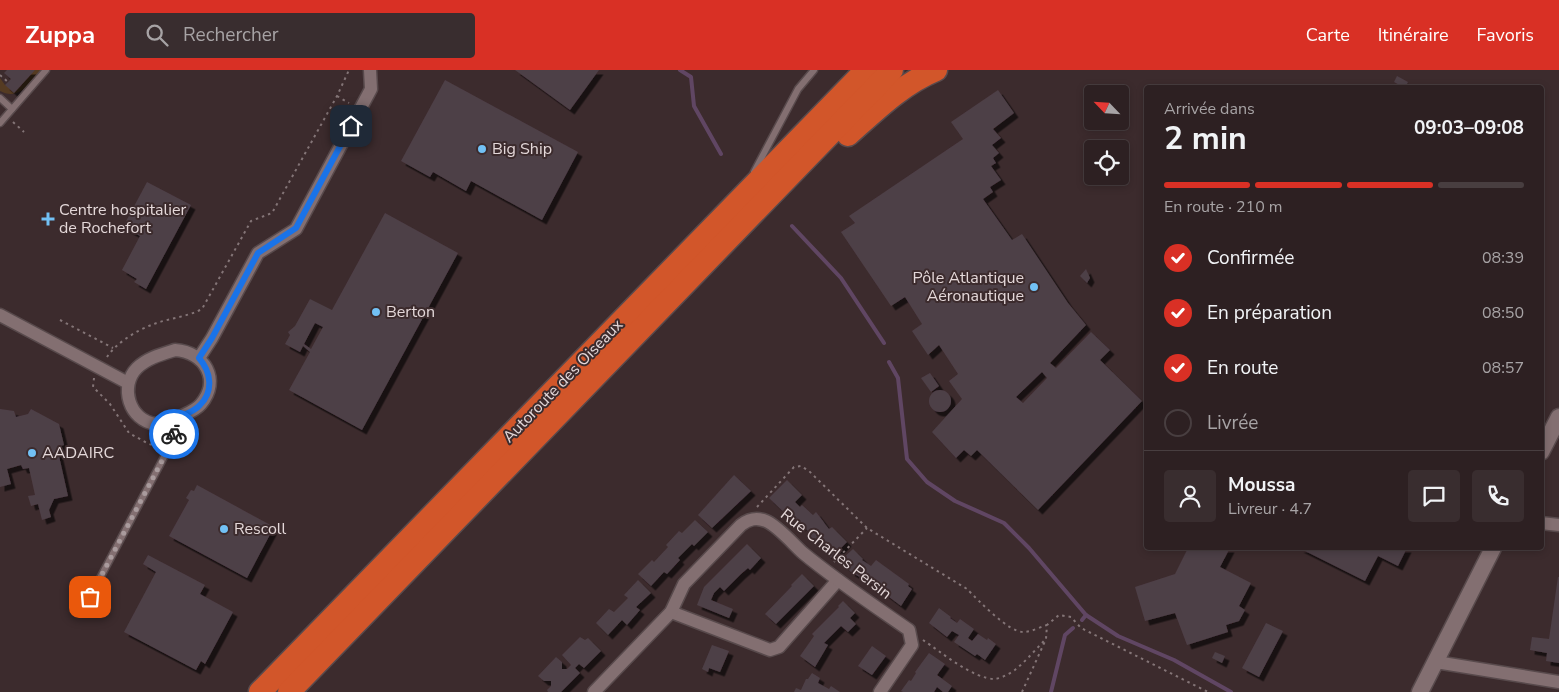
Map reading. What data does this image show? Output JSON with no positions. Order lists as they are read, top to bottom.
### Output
{
  "streets": {
    "highway": ["Autoroute des Oiseaux"],
    "street": ["Rue Charles Persin"]
  },
  "places": {
    "other": [
      "Big Ship",
      "Pôle Atlantique Aéronautique",
      "Berton",
      "AADAIRC",
      "Rescoll"
    ],
    "health": ["Centre hospitalier de Rochefort"]
  },
  "north": "top left",
  "page": {
    "header": "Zuppa",
    "search": "Rechercher",
    "nav": ["Carte", "Itinéraire", "Favoris"],
    "heading": ["2 min", "Arrivée dans", "09:03–09:08"],
    "panel": ["Moussa", "Livreur · 4.7"],
    "bar": "En route · 210 m",
    "list": [
      ["Confirmée", "08:39"],
      ["En préparation", "08:50"],
      ["En route", "08:57"],
      "Livrée"
    ]
  }
}
